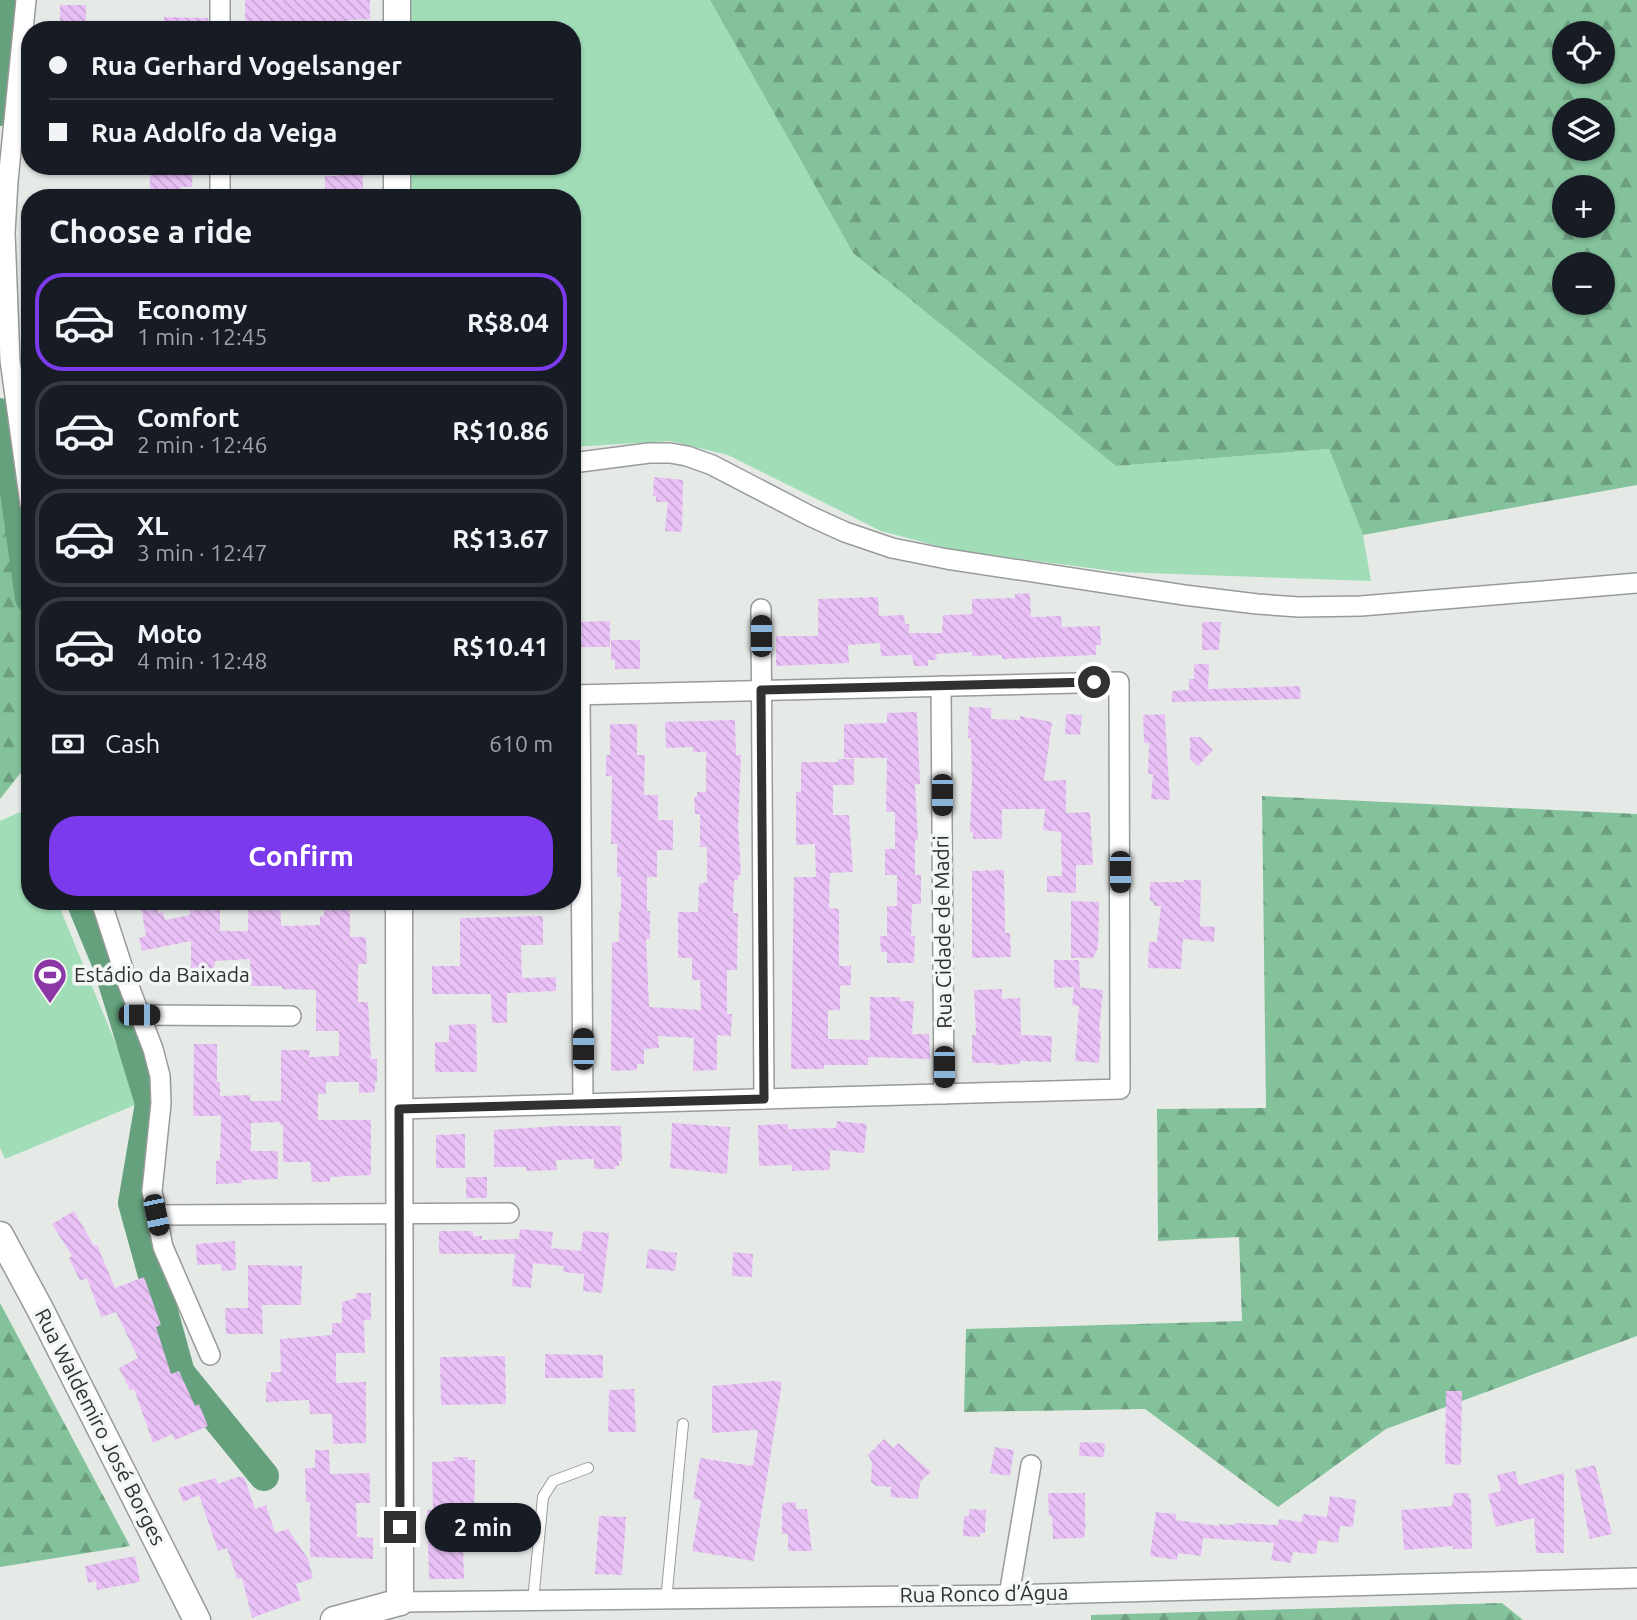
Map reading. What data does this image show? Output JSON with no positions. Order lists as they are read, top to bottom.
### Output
{
  "streets": {
    "street": ["Rua Cidade de Madri", "Rua Waldemiro José Borges", "Rua Ronco d’Água"]
  },
  "places": {
    "sports": ["Estádio da Baixada"]
  },
  "page": {
    "map_buttons": ["+", "−"],
    "banner": ["Rua Gerhard Vogelsanger", "Rua Adolfo da Veiga"],
    "heading": "Choose a ride",
    "list": [
      {
        "name": "Economy",
        "note": "1 min · 12:45",
        "value": "R$8.04"
      },
      {
        "name": "Comfort",
        "note": "2 min · 12:46",
        "value": "R$10.86"
      },
      {
        "name": "XL",
        "note": "3 min · 12:47",
        "value": "R$13.67"
      },
      {
        "name": "Moto",
        "note": "4 min · 12:48",
        "value": "R$10.41"
      }
    ],
    "pay": ["Cash", "610 m"],
    "buttons": "Confirm",
    "bubble": "2 min"
  }
}
